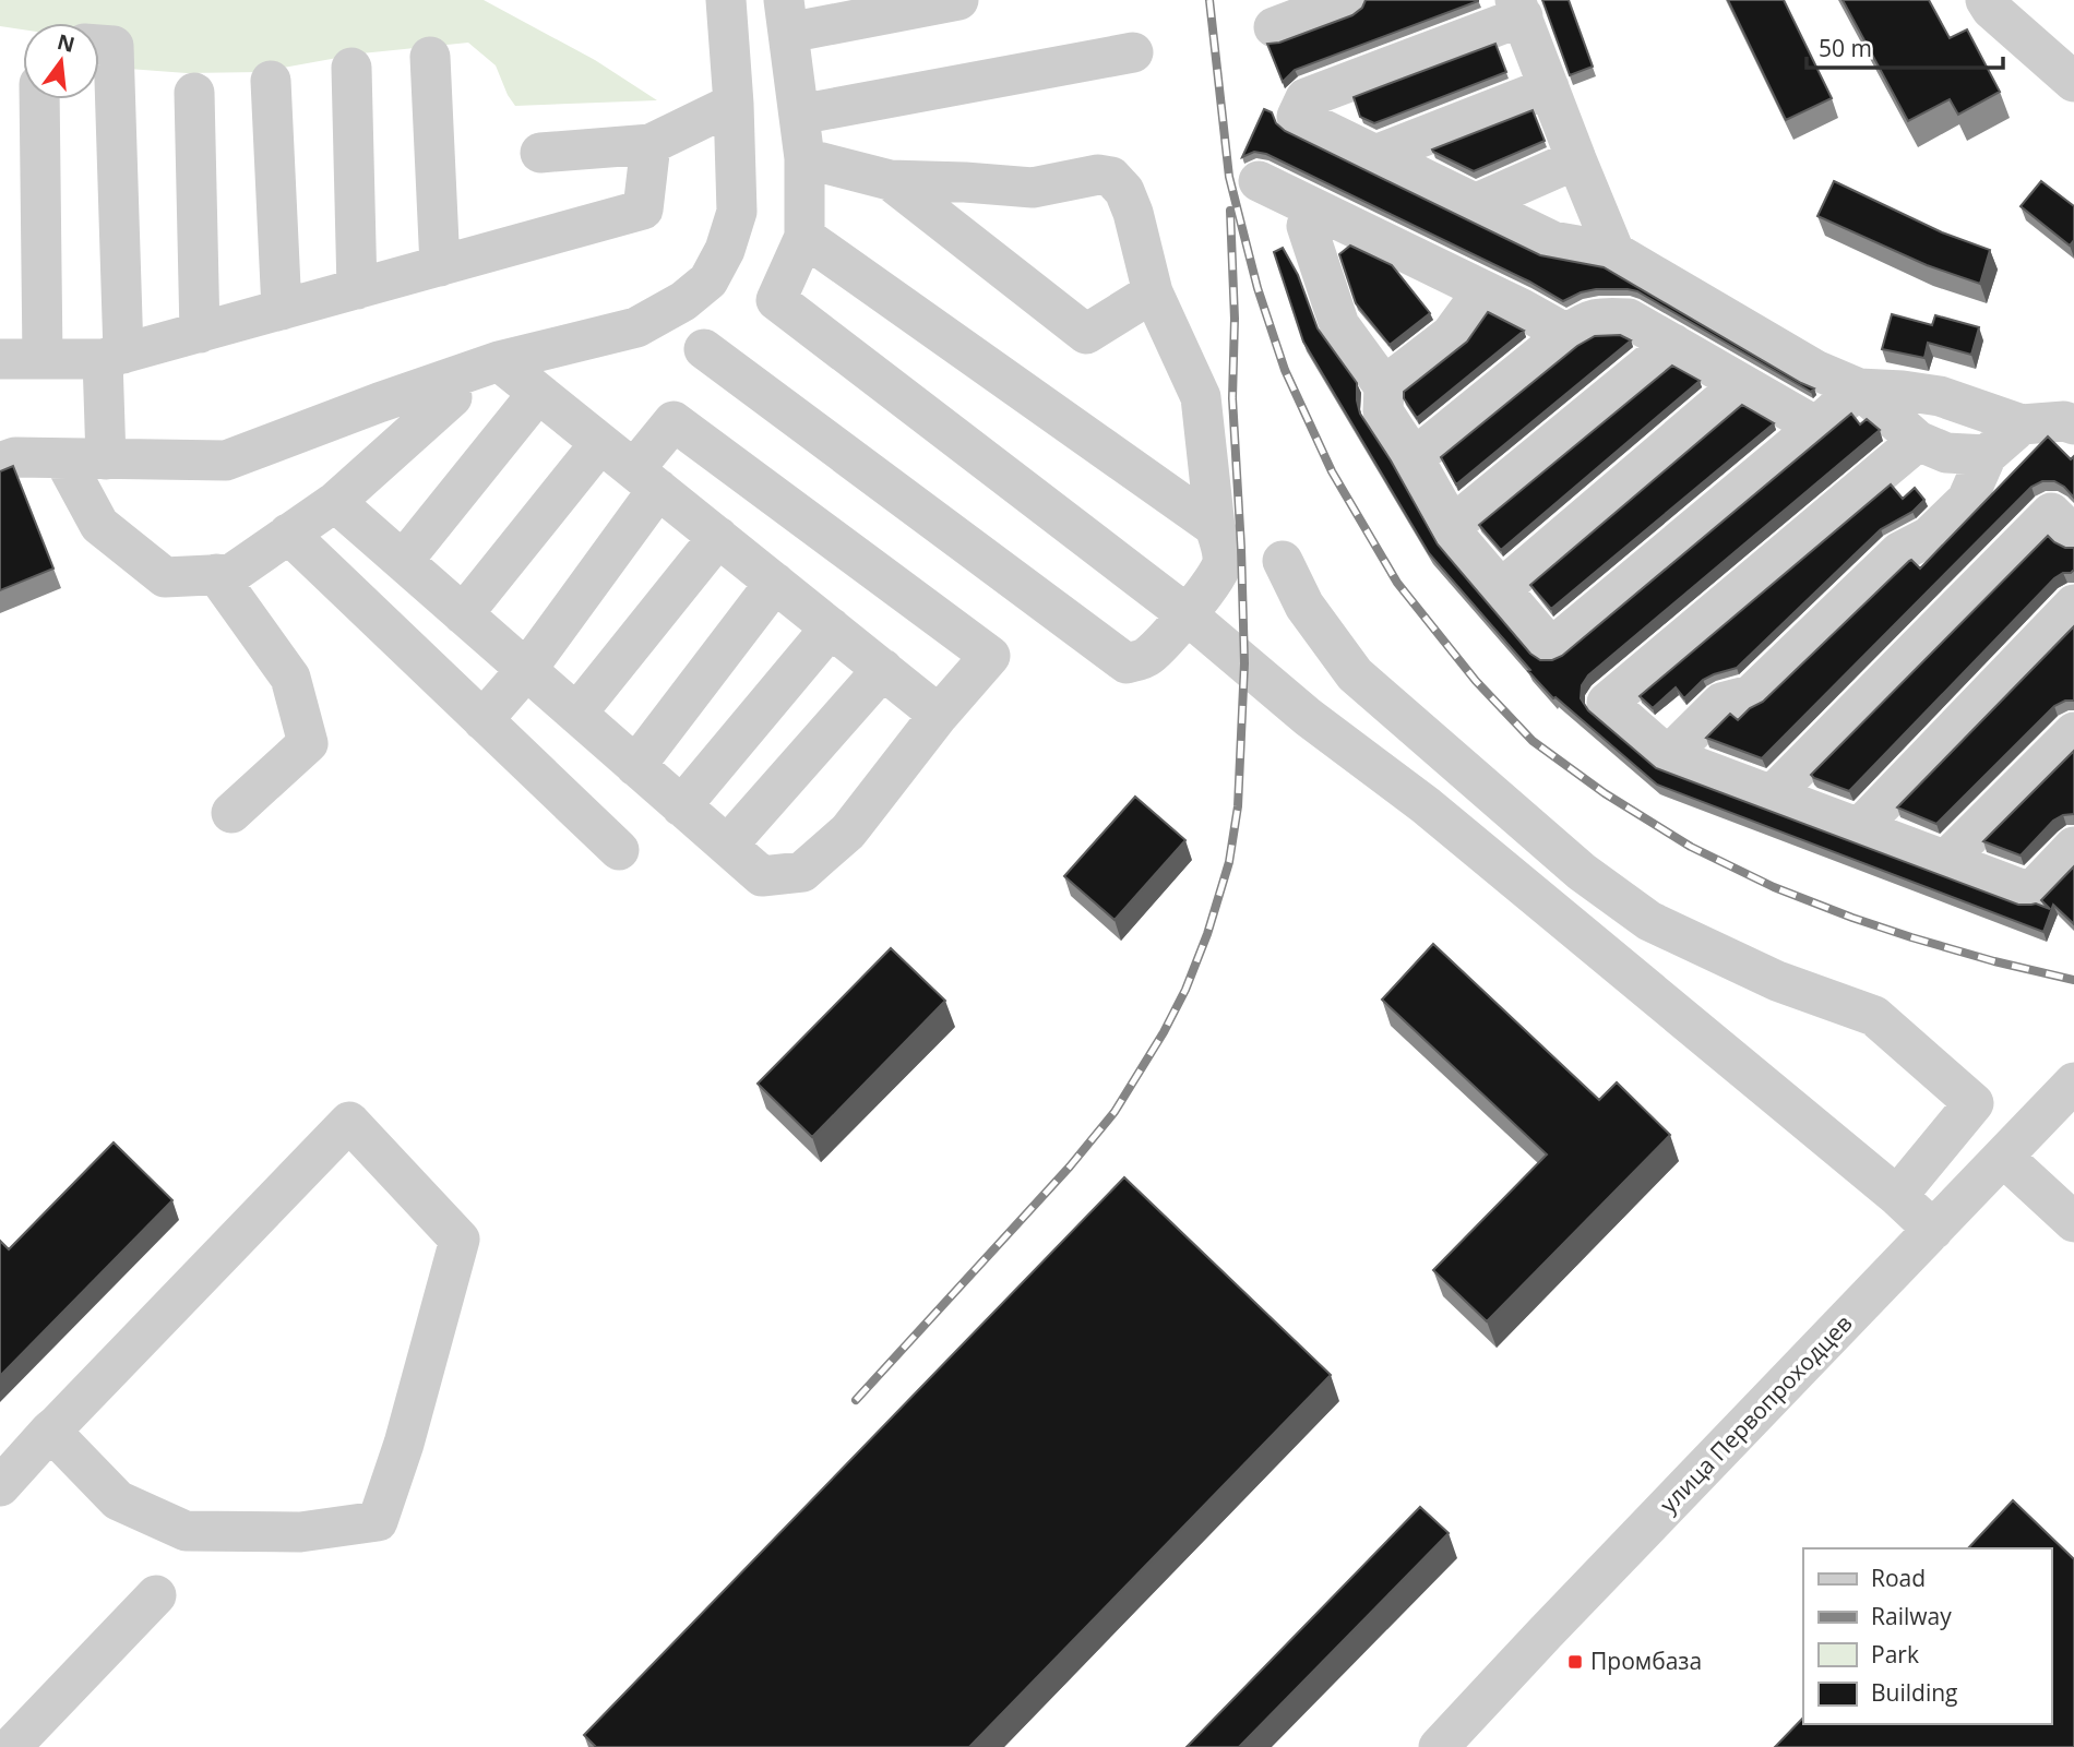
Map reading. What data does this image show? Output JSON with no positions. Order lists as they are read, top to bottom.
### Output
{
  "streets": {
    "street": ["улица Первопроходцев"]
  },
  "places": {
    "transit": ["Промбаза"]
  },
  "legend": [
    "Road",
    "Railway",
    "Park",
    "Building"
  ],
  "scale_bar": "50 m",
  "north": "top"
}
